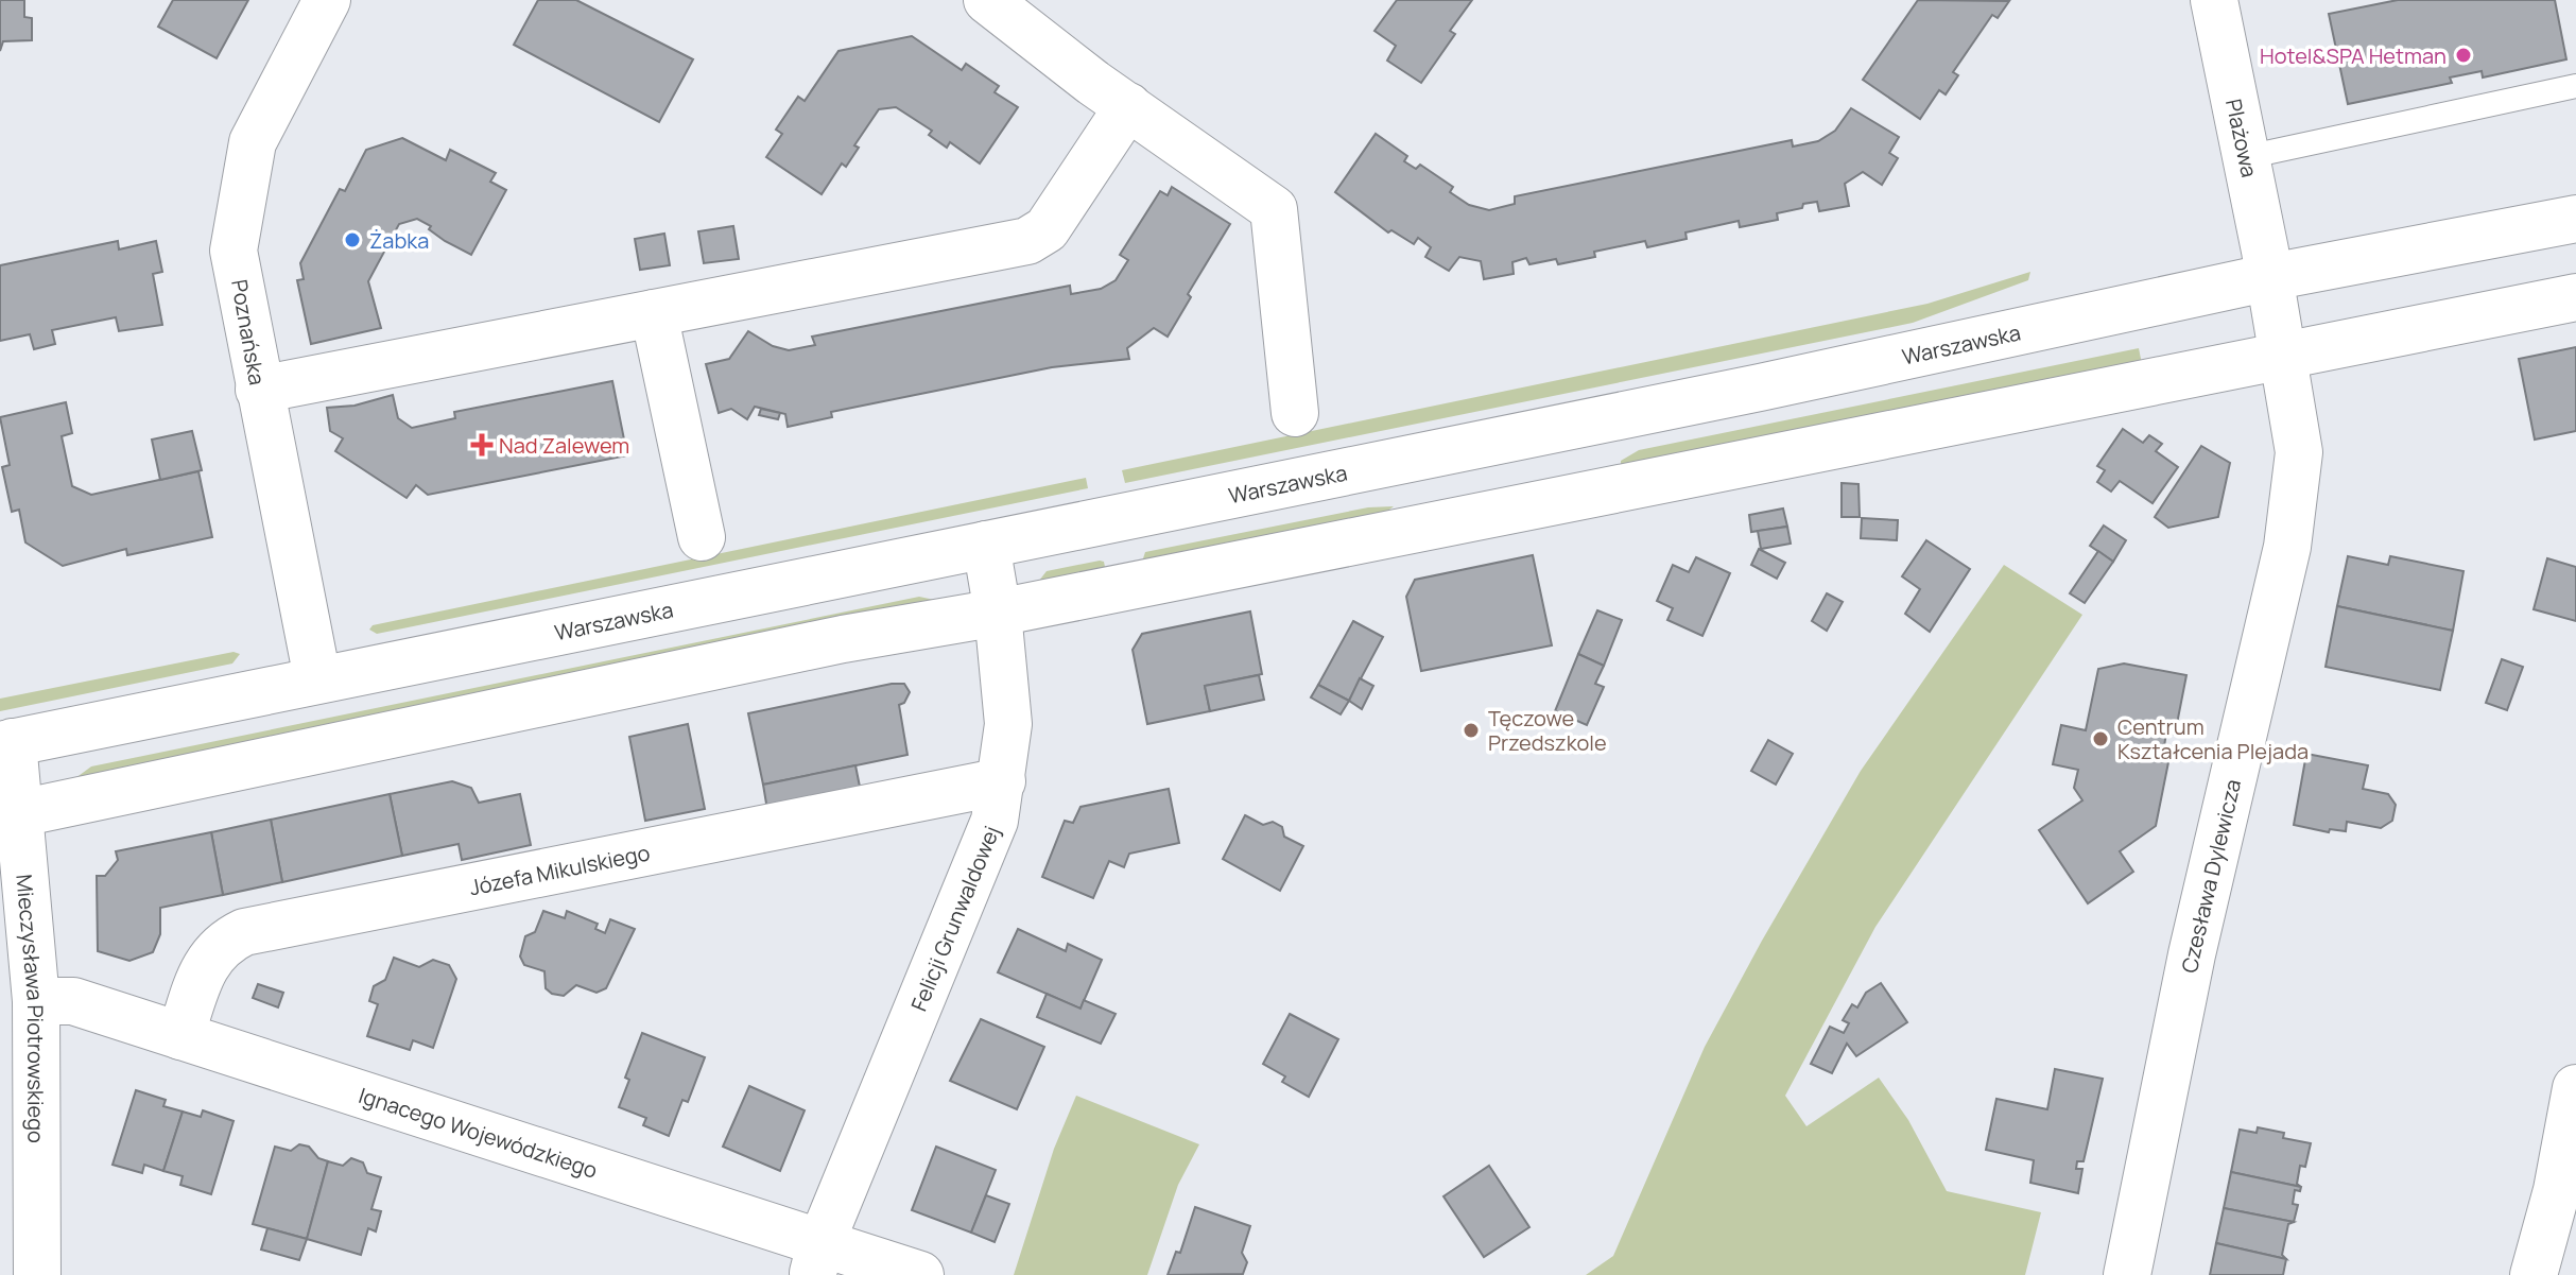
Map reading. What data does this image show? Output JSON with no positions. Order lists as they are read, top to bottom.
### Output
{
  "streets": {
    "street": [
      "Plażowa",
      "Poznańska",
      "Warszawska",
      "Józefa Mikulskiego",
      "Czesława Dylewicza",
      "Felicji Grunwaldowej",
      "Mieczysława Piotrowskiego",
      "Ignacego Wojewódzkiego"
    ]
  },
  "crossings": [
    ["Plażowa", "Warszawska"],
    ["Plażowa", "Czesława Dylewicza"],
    ["Poznańska", "Warszawska"],
    ["Warszawska", "Czesława Dylewicza"],
    ["Warszawska", "Felicji Grunwaldowej"],
    ["Warszawska", "Mieczysława Piotrowskiego"],
    ["Józefa Mikulskiego", "Felicji Grunwaldowej"],
    ["Józefa Mikulskiego", "Ignacego Wojewódzkiego"],
    ["Felicji Grunwaldowej", "Ignacego Wojewódzkiego"],
    ["Mieczysława Piotrowskiego", "Ignacego Wojewódzkiego"]
  ],
  "places": {
    "other": [
      "Hotel&SPA Hetman",
      "Żabka",
      "Tęczowe Przedszkole",
      "Centrum Kształcenia Plejada"
    ],
    "health": ["Nad Zalewem"]
  }
}
